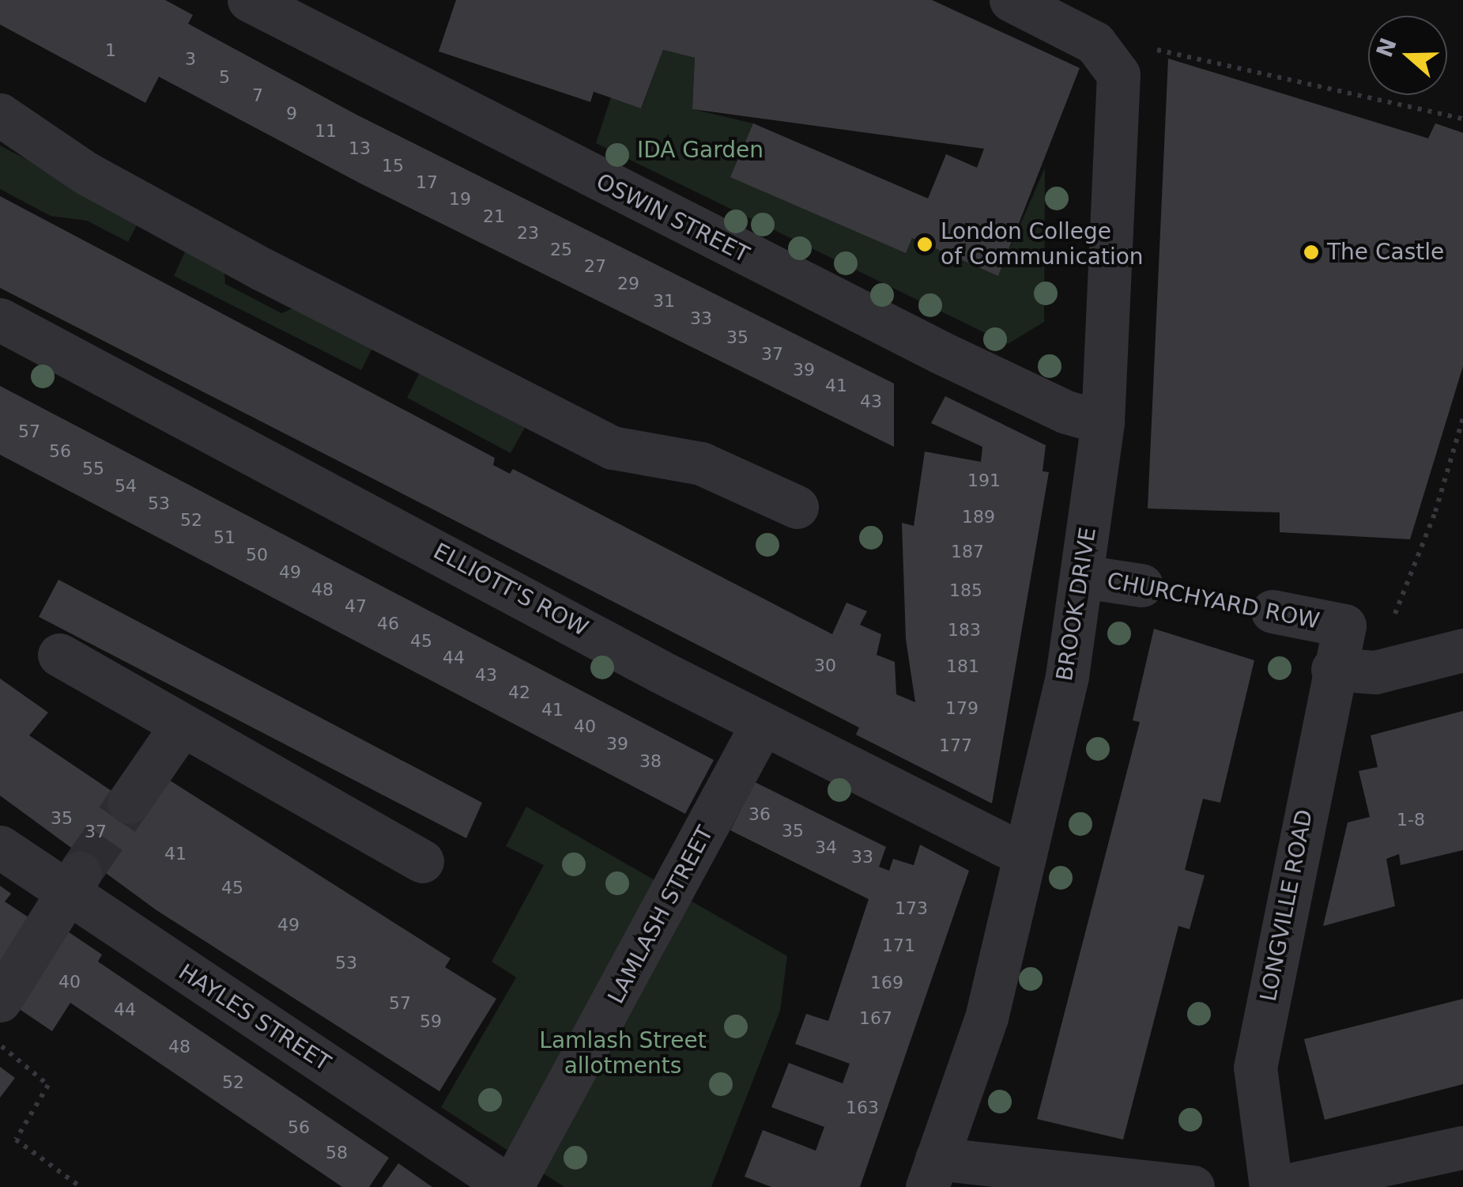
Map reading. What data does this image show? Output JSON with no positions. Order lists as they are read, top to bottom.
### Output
{
  "streets": {
    "street": [
      "OSWIN STREET",
      "ELLIOTT'S ROW",
      "CHURCHYARD ROW",
      "BROOK DRIVE",
      "LONGVILLE ROAD",
      "LAMLASH STREET",
      "HAYLES STREET"
    ]
  },
  "crossings": [
    ["OSWIN STREET", "BROOK DRIVE"],
    ["ELLIOTT'S ROW", "BROOK DRIVE"],
    ["ELLIOTT'S ROW", "LAMLASH STREET"],
    ["CHURCHYARD ROW", "BROOK DRIVE"],
    ["CHURCHYARD ROW", "LONGVILLE ROAD"],
    ["LAMLASH STREET", "HAYLES STREET"]
  ],
  "parks": ["IDA Garden", "Lamlash Street allotments"],
  "places": ["London College of Communication", "The Castle"],
  "house_numbers": [
    "1",
    "3",
    "5",
    "7",
    "9",
    "11",
    "13",
    "15",
    "17",
    "19",
    "21",
    "23",
    "25",
    "27",
    "29",
    "31",
    "33",
    "35",
    "37",
    "39",
    "41",
    "43",
    "57",
    "56",
    "55",
    "191",
    "54",
    "53",
    "189",
    "52",
    "51",
    "187",
    "50",
    "49",
    "48",
    "185",
    "47",
    "46",
    "183",
    "45",
    "44",
    "30",
    "181",
    "43",
    "42",
    "179",
    "41",
    "40",
    "39",
    "177",
    "38",
    "36",
    "35",
    "1-8",
    "35",
    "37",
    "34",
    "41",
    "33",
    "45",
    "173",
    "49",
    "171",
    "53",
    "40",
    "169",
    "57",
    "44",
    "167",
    "59",
    "48",
    "52",
    "163",
    "56",
    "58"
  ],
  "north": "left"
}
